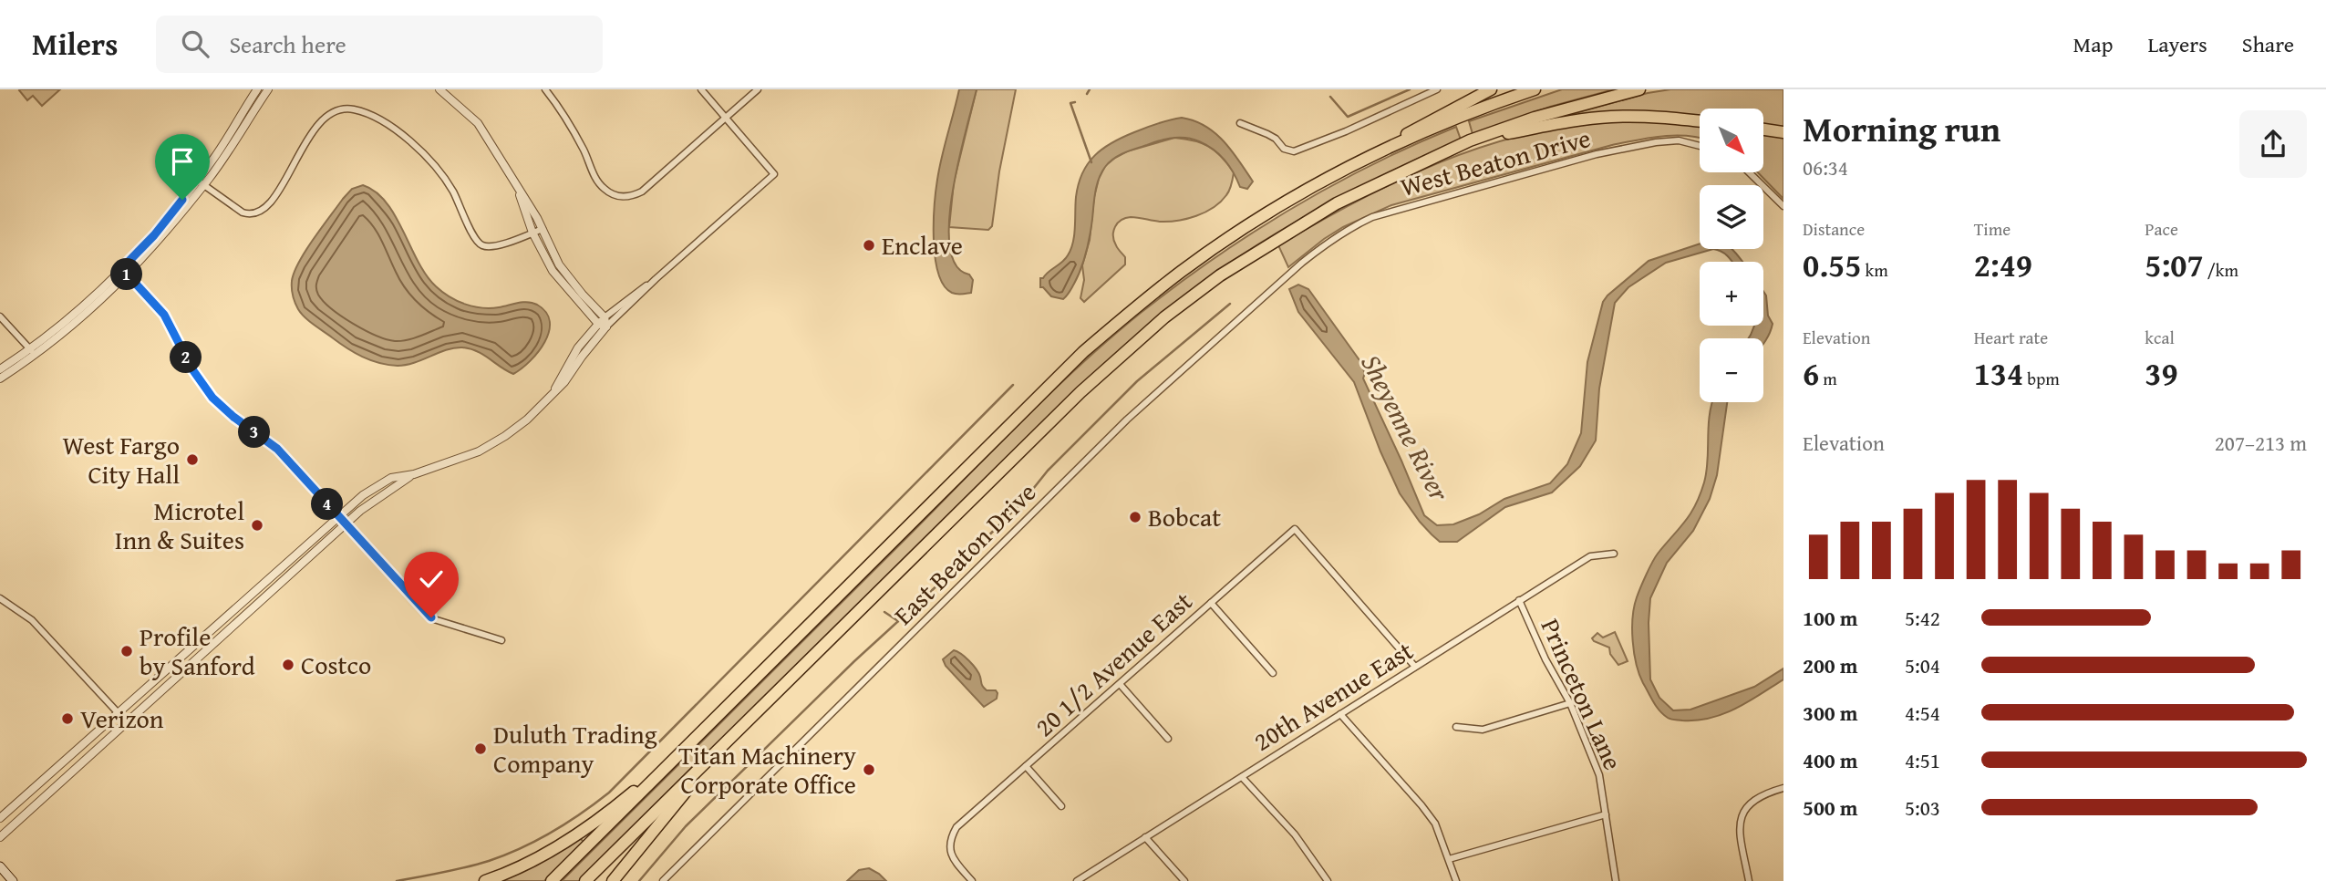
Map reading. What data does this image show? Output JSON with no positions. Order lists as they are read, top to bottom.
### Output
{
  "streets": {
    "street": [
      "West Beaton Drive",
      "East Beaton Drive",
      "20 1/2 Avenue East",
      "Princeton Lane",
      "20th Avenue East"
    ]
  },
  "crossings": [
    ["West Beaton Drive", "East Beaton Drive"],
    ["20 1/2 Avenue East", "20th Avenue East"],
    ["Princeton Lane", "20th Avenue East"]
  ],
  "water": ["Sheyenne River"],
  "places": [
    "Enclave",
    "West Fargo City Hall",
    "Bobcat",
    "Microtel Inn & Suites",
    "Profile by Sanford",
    "Costco",
    "Verizon",
    "Duluth Trading Company",
    "Titan Machinery Corporate Office"
  ],
  "north": "bottom right",
  "page": {
    "header": "Milers",
    "search": "Search here",
    "nav": ["Map", "Layers", "Share"],
    "heading": ["Morning run", "06:34"],
    "map_buttons": ["+", "−"],
    "stats": [
      ["Distance", "0.55 km"],
      ["Time", "2:49"],
      ["Pace", "5:07 /km"],
      ["Elevation", "6 m"],
      ["Heart rate", "134 bpm"],
      ["kcal", "39"]
    ],
    "pins": [
      "1",
      "2",
      "3",
      "4"
    ],
    "chart": ["Elevation", "207–213 m"],
    "list": [
      {
        "name": "100 m",
        "note": "5:42"
      },
      {
        "name": "200 m",
        "note": "5:04"
      },
      {
        "name": "300 m",
        "note": "4:54"
      },
      {
        "name": "400 m",
        "note": "4:51"
      },
      {
        "name": "500 m",
        "note": "5:03"
      }
    ]
  }
}
